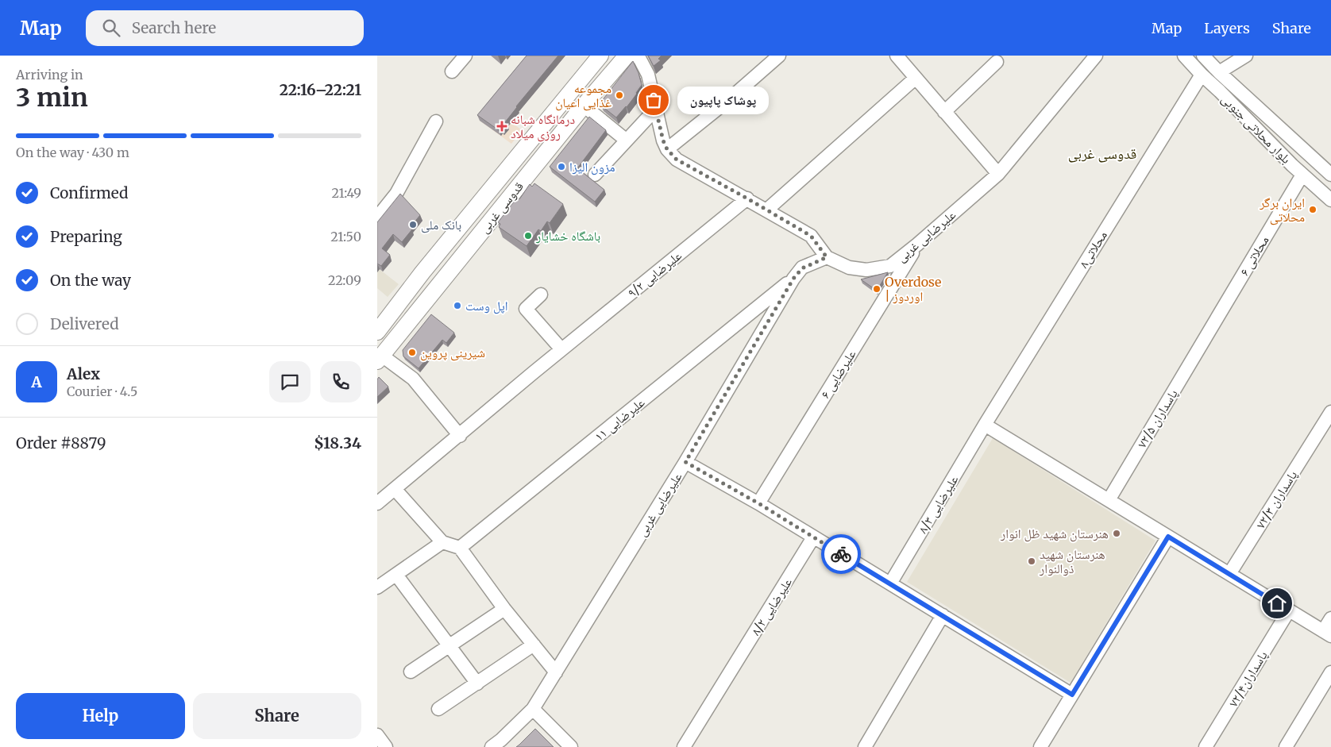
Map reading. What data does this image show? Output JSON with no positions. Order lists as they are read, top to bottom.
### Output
{
  "streets": {
    "main road": ["قدوسی غربی"],
    "street": [
      "بلوار محلاتی جنوبی",
      "علیرضایی غربی",
      "محلاتی۸",
      "۶ محلاتی",
      "۹/۲ علیرضایی",
      "۶ علیرضایی",
      "۷۲/۵ پاسداران",
      "۱۱ علیرضایی",
      "۷۲/۳ پاسداران",
      "۸/۳ علیرضایی",
      "علیرضایی ۸/۲",
      "پاسداران۷۲/۴"
    ]
  },
  "crossings": [
    ["بلوار محلاتی جنوبی", "محلاتی۸"],
    ["بلوار محلاتی جنوبی", "۶ محلاتی"],
    ["علیرضایی غربی", "۶ علیرضایی"],
    ["علیرضایی غربی", "۱۱ علیرضایی"],
    ["محلاتی۸", "۸/۳ علیرضایی"],
    ["۶ محلاتی", "۷۲/۵ پاسداران"]
  ],
  "districts": ["قدوسی غربی"],
  "places": {
    "other": [
      "مجموعه غذایی اعیان",
      "پوشاک پاپیون",
      "مزون الیزا",
      "ایران برگر محلاتی",
      "بانک ملی",
      "باشگاه خشایار",
      "Overdose | اوردوز",
      "اپل وست",
      "شیرینی پروین",
      "هنرستان شهید ظل انوار",
      "هنرستان شهید ذوالنوار"
    ],
    "health": ["درمانگاه شبانه روزی میلاد"]
  },
  "page": {
    "header": "Map",
    "search": "Search here",
    "nav": ["Map", "Layers", "Share"],
    "heading": ["3 min", "Arriving in", "22:16–22:21"],
    "panel": [
      "Alex",
      "Courier · 4.5",
      "Order #8879",
      "$18.34"
    ],
    "bubble": "پوشاک پاپیون",
    "bar": "On the way · 430 m",
    "list": [
      ["Confirmed", "21:49"],
      ["Preparing", "21:50"],
      ["On the way", "22:09"],
      "Delivered"
    ],
    "round": "A",
    "buttons": ["Help", "Share"]
  }
}
